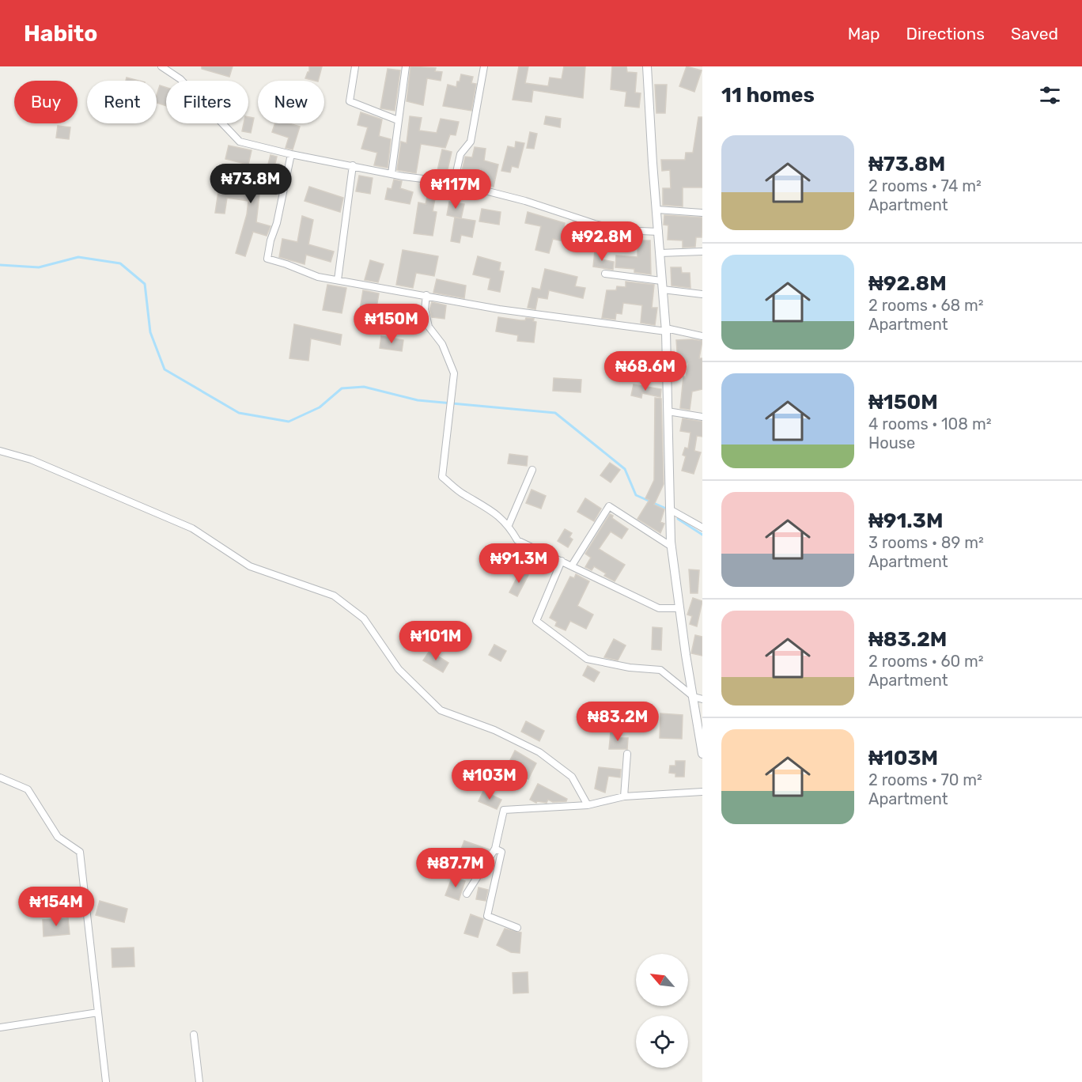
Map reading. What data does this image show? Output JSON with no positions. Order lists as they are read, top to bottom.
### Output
{
  "north": "top left",
  "page": {
    "header": "Habito",
    "nav": ["Map", "Directions", "Saved"],
    "heading": "11 homes",
    "chip": [
      "Buy",
      "Rent",
      "Filters",
      "New"
    ],
    "list": [
      {
        "name": "₦73.8M",
        "note": "2 rooms · 74 m² · Apartment"
      },
      {
        "name": "₦92.8M",
        "note": "2 rooms · 68 m² · Apartment"
      },
      {
        "name": "₦150M",
        "note": "4 rooms · 108 m² · House"
      },
      {
        "name": "₦91.3M",
        "note": "3 rooms · 89 m² · Apartment"
      },
      {
        "name": "₦83.2M",
        "note": "2 rooms · 60 m² · Apartment"
      },
      {
        "name": "₦103M",
        "note": "2 rooms · 70 m² · Apartment"
      }
    ],
    "price": [
      "₦73.8M",
      "₦117M",
      "₦92.8M",
      "₦150M",
      "₦68.6M",
      "₦91.3M",
      "₦101M",
      "₦83.2M",
      "₦103M",
      "₦87.7M",
      "₦154M"
    ]
  }
}
